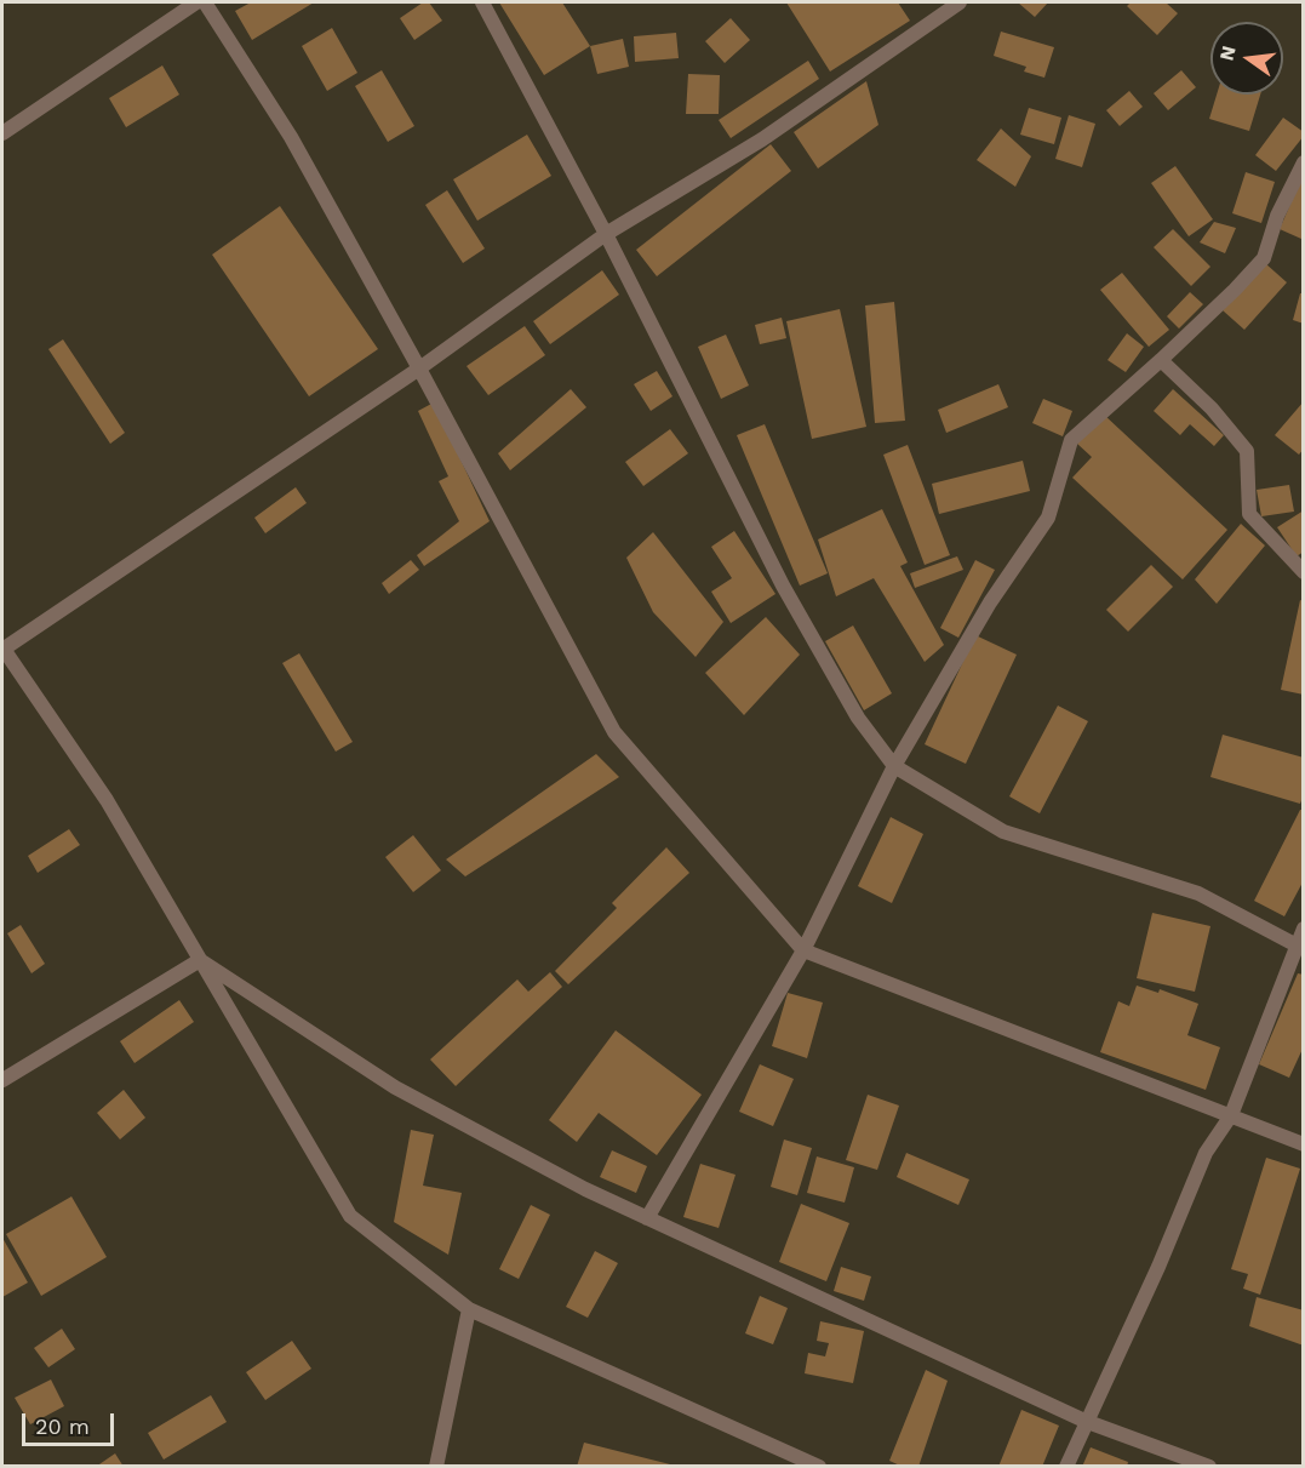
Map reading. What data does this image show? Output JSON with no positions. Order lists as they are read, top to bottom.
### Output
{
  "scale_bar": "20 m",
  "north": "left"
}
